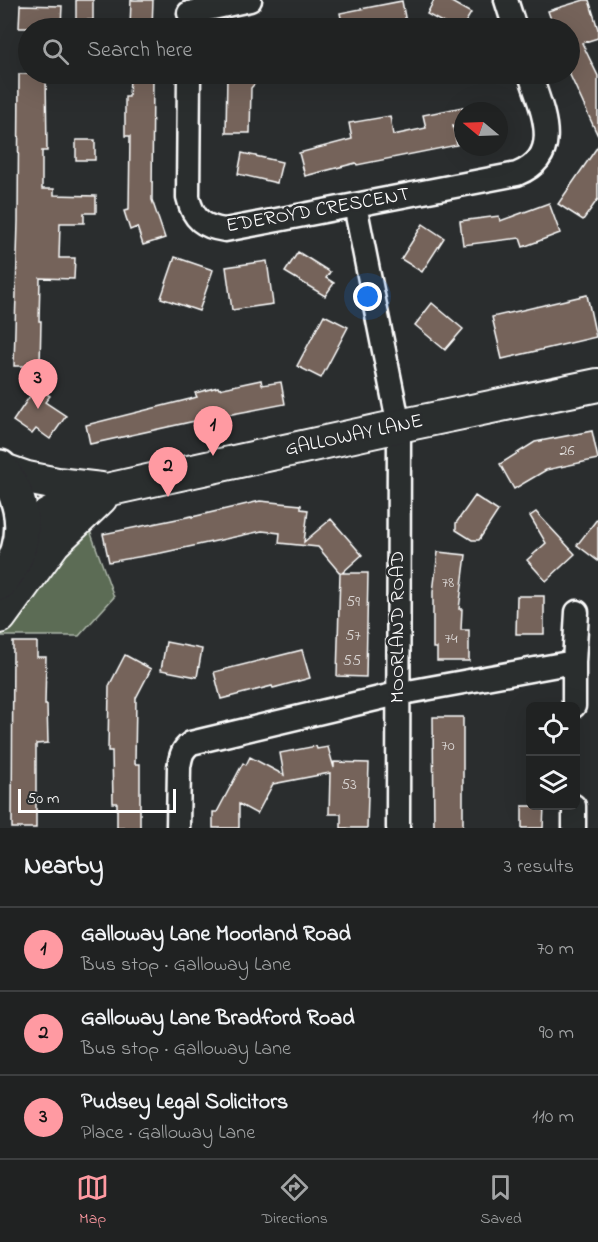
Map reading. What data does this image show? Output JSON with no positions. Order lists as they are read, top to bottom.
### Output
{
  "streets": {
    "main road": ["GALLOWAY LANE"],
    "street": ["EDEROYD CRESCENT", "MOORLAND ROAD"]
  },
  "crossings": [
    ["EDEROYD CRESCENT", "MOORLAND ROAD"],
    ["GALLOWAY LANE", "MOORLAND ROAD"]
  ],
  "house_numbers": [
    "26",
    "78",
    "59",
    "57",
    "74",
    "55",
    "70",
    "53"
  ],
  "scale_bar": "50 m",
  "north": "left",
  "page": {
    "search": "Search here",
    "pins": ["3", "1", "2"],
    "scale": "50 m",
    "heading": ["Nearby", "3 results"],
    "list": [
      {
        "mark": "1",
        "name": "Galloway Lane Moorland Road",
        "note": "Bus stop · Galloway Lane",
        "value": "70 m"
      },
      {
        "mark": "2",
        "name": "Galloway Lane Bradford Road",
        "note": "Bus stop · Galloway Lane",
        "value": "90 m"
      },
      {
        "mark": "3",
        "name": "Pudsey Legal Solicitors",
        "note": "Place · Galloway Lane",
        "value": "110 m"
      }
    ],
    "nav": ["Map", "Directions", "Saved"]
  }
}
